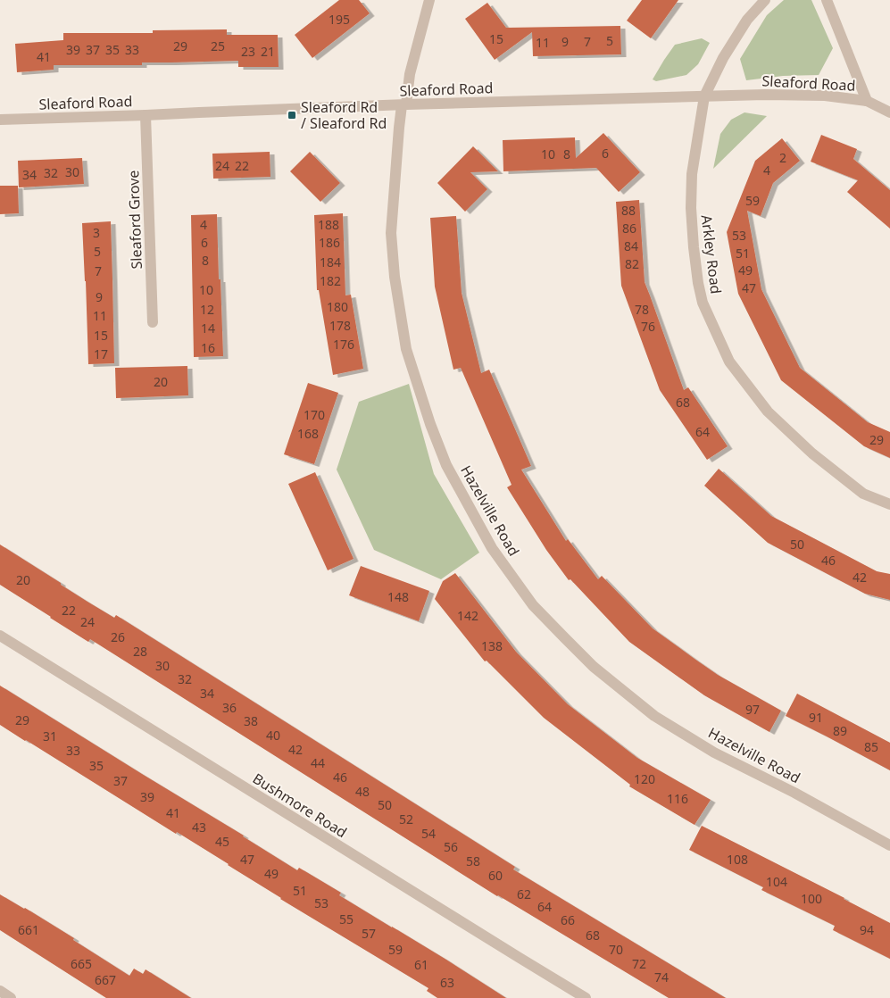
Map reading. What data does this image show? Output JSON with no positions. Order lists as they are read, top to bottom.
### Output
{
  "streets": {
    "street": [
      "Sleaford Road",
      "Sleaford Grove",
      "Arkley Road",
      "Hazelville Road",
      "Bushmore Road"
    ]
  },
  "crossings": [
    ["Sleaford Road", "Sleaford Grove"],
    ["Sleaford Road", "Arkley Road"],
    ["Sleaford Road", "Hazelville Road"]
  ],
  "places": {
    "transit": ["Sleaford Rd / Sleaford Rd"]
  },
  "house_numbers": [
    "195",
    "15",
    "5",
    "9",
    "7",
    "11",
    "29",
    "25",
    "39",
    "37",
    "35",
    "33",
    "23",
    "21",
    "41",
    "6",
    "10",
    "8",
    "2",
    "24",
    "22",
    "4",
    "30",
    "32",
    "34",
    "59",
    "88",
    "4",
    "188",
    "86",
    "3",
    "53",
    "6",
    "186",
    "84",
    "5",
    "51",
    "8",
    "184",
    "82",
    "49",
    "7",
    "182",
    "47",
    "10",
    "9",
    "180",
    "12",
    "78",
    "11",
    "178",
    "76",
    "14",
    "15",
    "176",
    "16",
    "17",
    "20",
    "68",
    "170",
    "64",
    "168",
    "29",
    "50",
    "46",
    "42",
    "20",
    "148",
    "22",
    "142",
    "24",
    "26",
    "138",
    "28",
    "30",
    "32",
    "34",
    "36",
    "97",
    "91",
    "29",
    "38",
    "89",
    "40",
    "31",
    "85",
    "42",
    "33",
    "44",
    "35",
    "46",
    "120",
    "37",
    "48",
    "39",
    "116",
    "50",
    "41",
    "52",
    "43",
    "54",
    "45",
    "56",
    "47",
    "108",
    "58",
    "49",
    "60",
    "104",
    "51",
    "62",
    "100",
    "53",
    "64",
    "55",
    "66",
    "661",
    "94",
    "57",
    "68",
    "59",
    "70",
    "665",
    "72",
    "61",
    "74",
    "667",
    "63"
  ]
}
